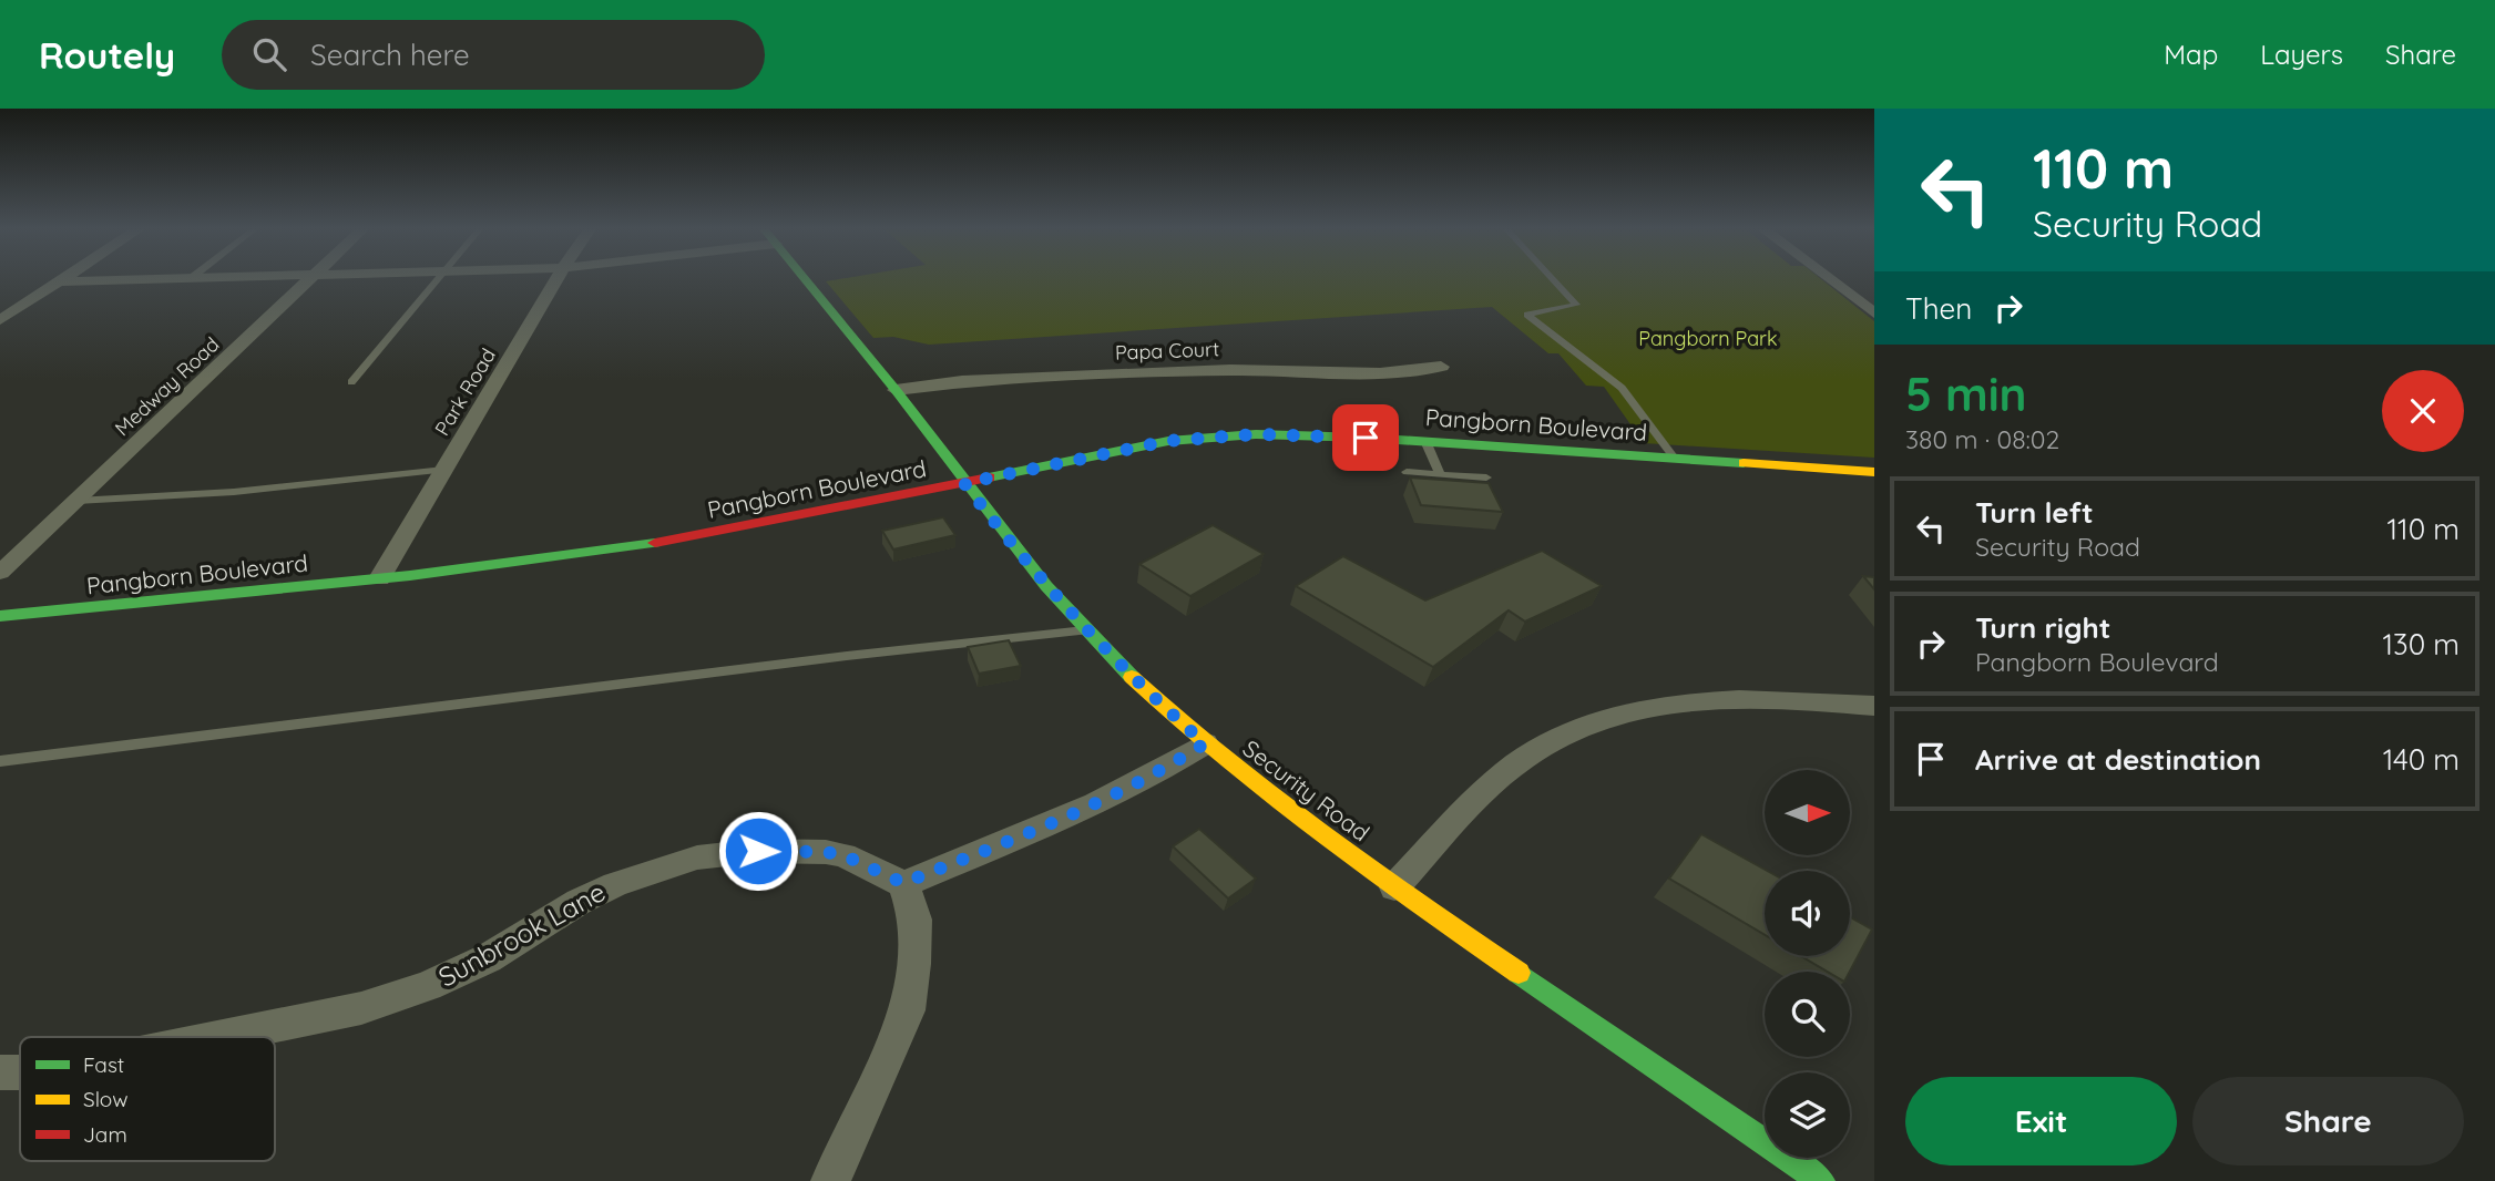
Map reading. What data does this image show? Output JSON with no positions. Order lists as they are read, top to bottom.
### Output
{
  "streets": {
    "street": [
      "Papa Court",
      "Medway Road",
      "Park Road",
      "Pangborn Boulevard",
      "Security Road",
      "Sunbrook Lane"
    ]
  },
  "crossings": [
    ["Papa Court", "Security Road"],
    ["Park Road", "Pangborn Boulevard"],
    ["Pangborn Boulevard", "Security Road"]
  ],
  "parks": ["Pangborn Park"],
  "legend": ["Fast", "Slow", "Jam"],
  "north": "right",
  "page": {
    "header": "Routely",
    "search": "Search here",
    "nav": ["Map", "Layers", "Share"],
    "turn": ["110 m", "Security Road"],
    "then": "Then",
    "heading": ["5 min", "380 m · 08:02"],
    "list": [
      {
        "name": "Turn left",
        "note": "Security Road",
        "value": "110 m"
      },
      {
        "name": "Turn right",
        "note": "Pangborn Boulevard",
        "value": "130 m"
      },
      {
        "name": "Arrive at destination",
        "value": "140 m"
      }
    ],
    "buttons": ["Exit", "Share"]
  }
}
